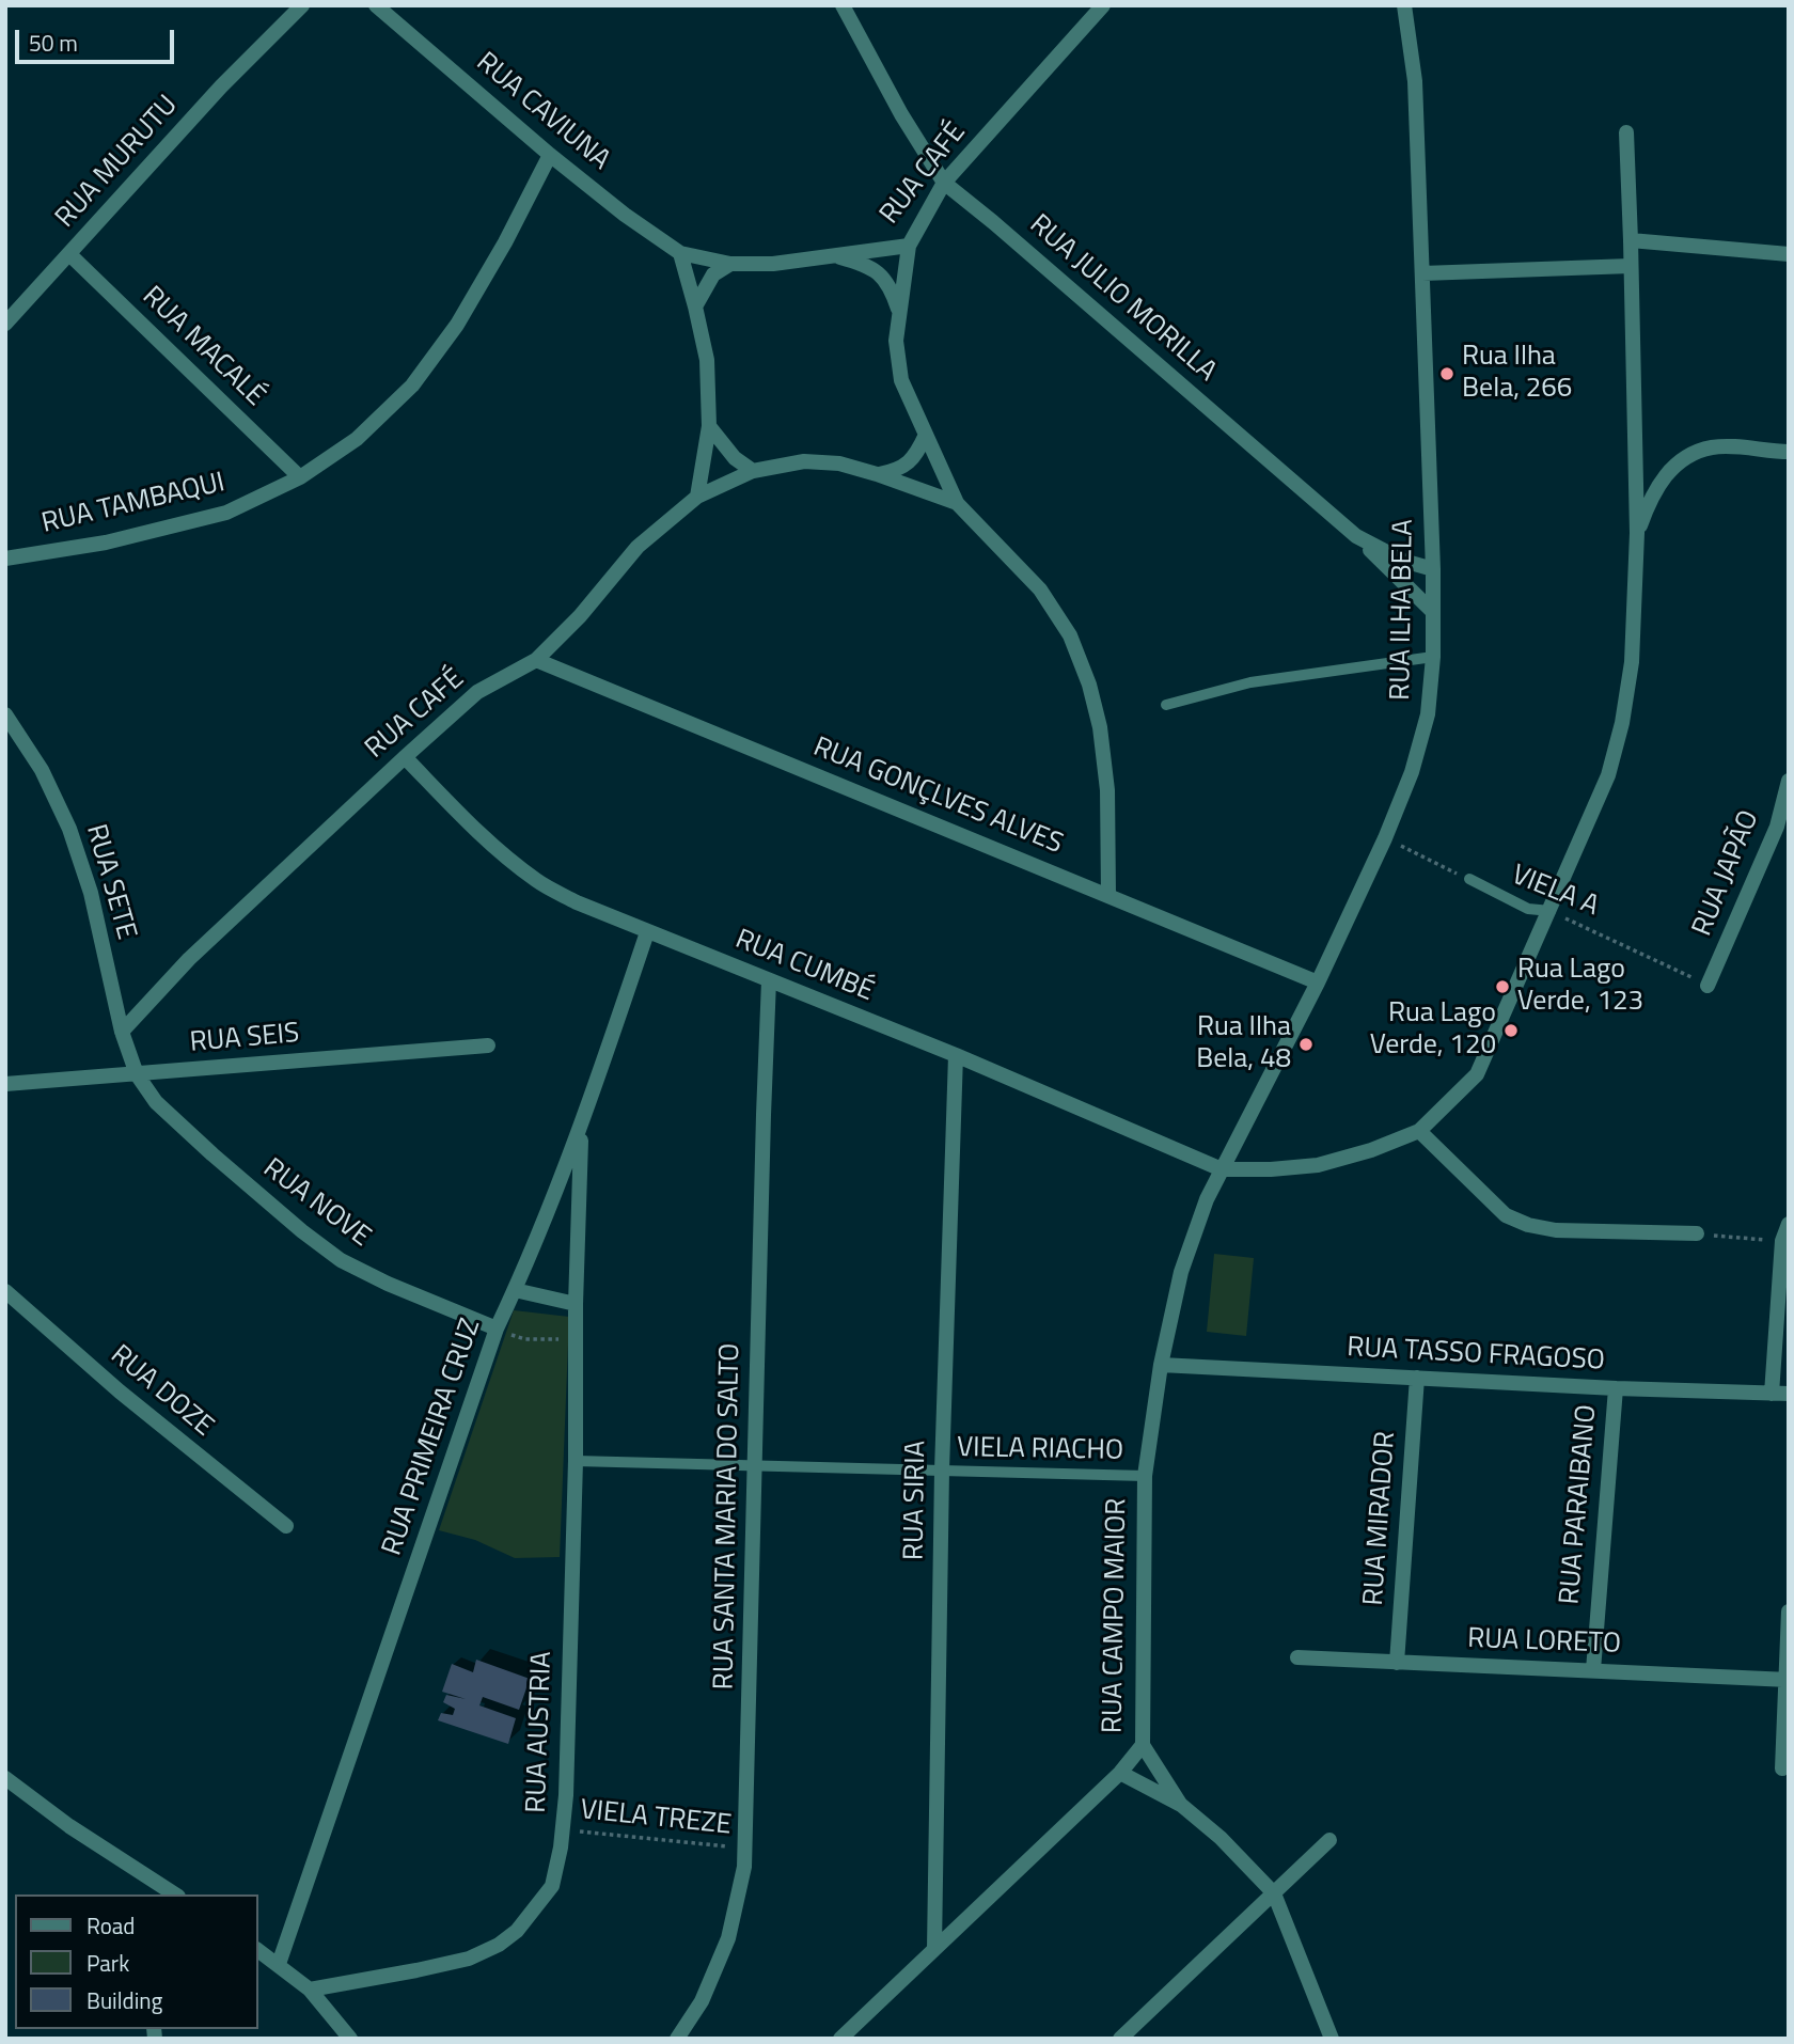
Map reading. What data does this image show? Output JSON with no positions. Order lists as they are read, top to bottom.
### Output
{
  "streets": {
    "street": [
      "RUA CAVIUNA",
      "RUA MURUTU",
      "RUA CAFÉ",
      "RUA JULIO MORILLA",
      "RUA MACALÉ",
      "RUA TAMBAQUI",
      "RUA ILHA BELA",
      "RUA GONÇLVES ALVES",
      "RUA JAPÃO",
      "RUA SETE",
      "RUA CUMBÉ",
      "RUA SEIS",
      "RUA NOVE",
      "RUA TASSO FRAGOSO",
      "RUA DOZE",
      "RUA PRIMEIRA CRUZ",
      "RUA SIRIA",
      "RUA PARAIBANO",
      "RUA SANTA MARIA DO SALTO",
      "RUA MIRADOR",
      "RUA CAMPO MAIOR",
      "RUA LORETO",
      "RUA AUSTRIA"
    ],
    "lane": ["VIELA A", "VIELA RIACHO"],
    "path": ["VIELA TREZE"]
  },
  "crossings": [
    ["RUA CAVIUNA", "RUA CAFÉ"],
    ["RUA CAVIUNA", "RUA TAMBAQUI"],
    ["RUA MURUTU", "RUA MACALÉ"],
    ["RUA CAFÉ", "RUA JULIO MORILLA"],
    ["RUA CAFÉ", "RUA GONÇLVES ALVES"],
    ["RUA CAFÉ", "RUA SETE"],
    ["RUA CAFÉ", "RUA CUMBÉ"],
    ["RUA JULIO MORILLA", "RUA ILHA BELA"],
    ["RUA MACALÉ", "RUA TAMBAQUI"],
    ["RUA ILHA BELA", "RUA GONÇLVES ALVES"],
    ["RUA ILHA BELA", "VIELA A"],
    ["RUA ILHA BELA", "RUA CUMBÉ"],
    ["RUA ILHA BELA", "RUA CAMPO MAIOR"],
    ["RUA JAPÃO", "VIELA A"],
    ["RUA SETE", "RUA SEIS"],
    ["RUA SETE", "RUA NOVE"],
    ["RUA CUMBÉ", "RUA PRIMEIRA CRUZ"],
    ["RUA CUMBÉ", "RUA SIRIA"],
    ["RUA CUMBÉ", "RUA SANTA MARIA DO SALTO"],
    ["RUA CUMBÉ", "RUA CAMPO MAIOR"],
    ["RUA SEIS", "RUA NOVE"],
    ["RUA NOVE", "RUA PRIMEIRA CRUZ"],
    ["RUA TASSO FRAGOSO", "RUA PARAIBANO"],
    ["RUA TASSO FRAGOSO", "RUA MIRADOR"],
    ["RUA TASSO FRAGOSO", "RUA CAMPO MAIOR"],
    ["RUA PRIMEIRA CRUZ", "RUA AUSTRIA"],
    ["VIELA RIACHO", "RUA SIRIA"],
    ["VIELA RIACHO", "RUA SANTA MARIA DO SALTO"],
    ["VIELA RIACHO", "RUA CAMPO MAIOR"],
    ["VIELA RIACHO", "RUA AUSTRIA"],
    ["RUA SIRIA", "RUA CAMPO MAIOR"],
    ["RUA PARAIBANO", "RUA LORETO"],
    ["RUA SANTA MARIA DO SALTO", "VIELA TREZE"],
    ["RUA MIRADOR", "RUA LORETO"],
    ["RUA AUSTRIA", "VIELA TREZE"]
  ],
  "places": [
    "Rua Ilha Bela, 266",
    "Rua Lago Verde, 123",
    "Rua Lago Verde, 120",
    "Rua Ilha Bela, 48"
  ],
  "legend": ["Road", "Park", "Building"],
  "scale_bar": "50 m"
}
